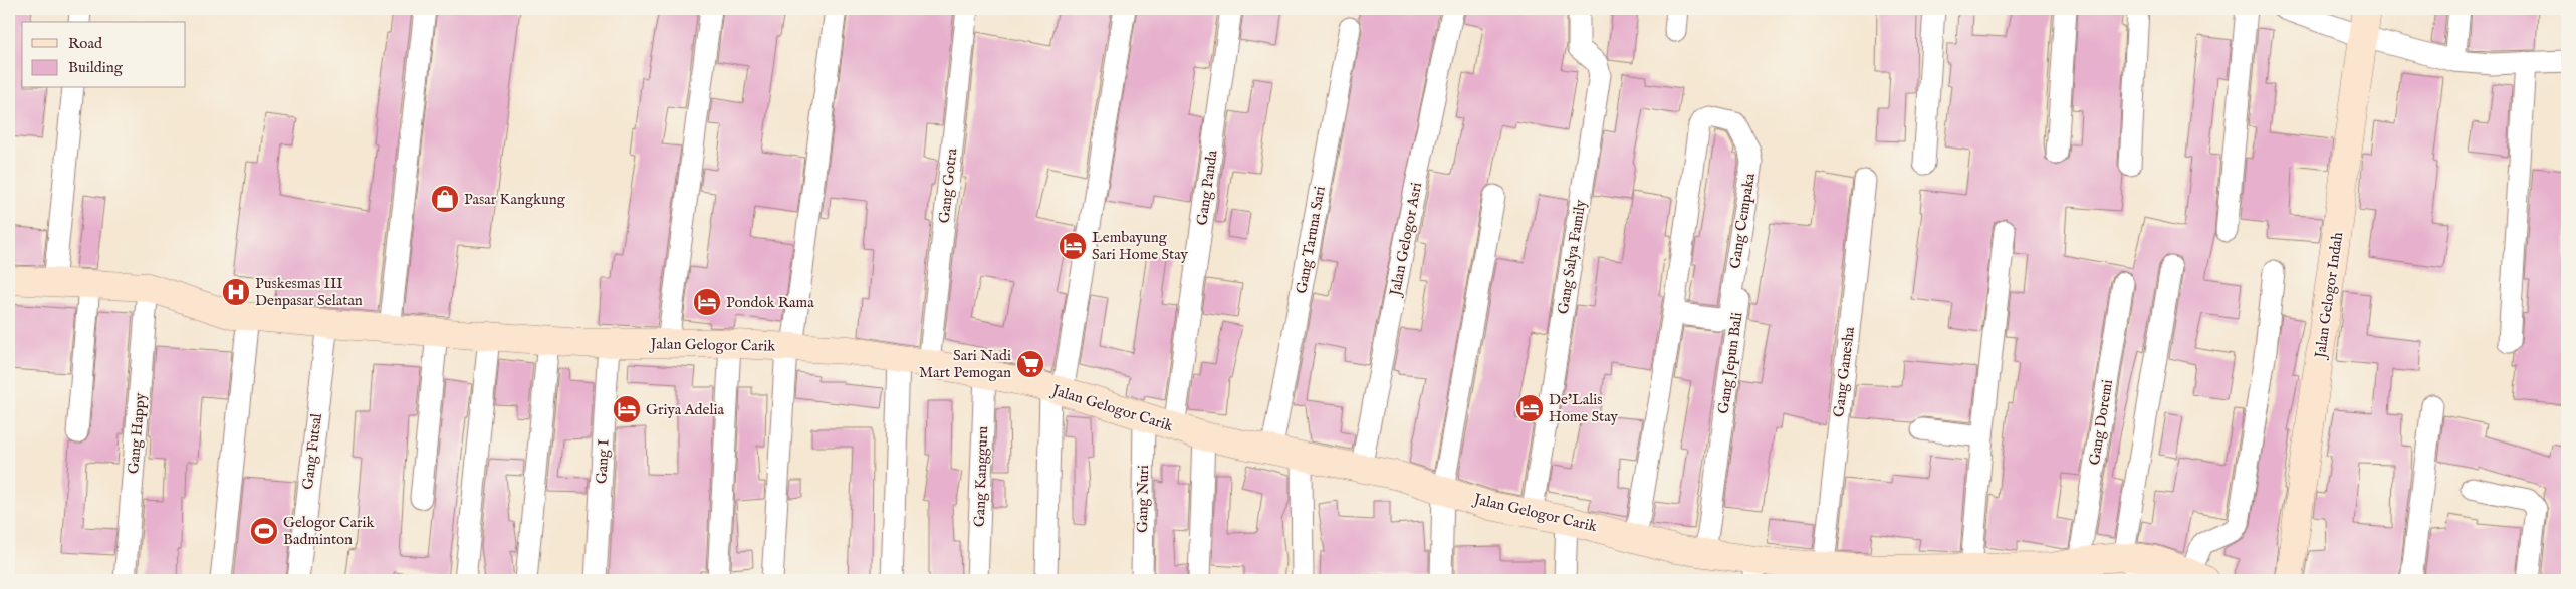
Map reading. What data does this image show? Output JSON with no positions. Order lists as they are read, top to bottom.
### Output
{
  "streets": {
    "street": [
      "Gang Gotra",
      "Gang Panda",
      "Gang Cempaka",
      "Jalan Gelogor Asri",
      "Gang Taruna Sari",
      "Gang Salya Family",
      "Jalan Gelogor Indah",
      "Jalan Gelogor Carik",
      "Gang Jepun Bali",
      "Gang Ganesha",
      "Gang Doremi",
      "Gang Happy",
      "Gang Futsal",
      "Gang I",
      "Gang Kangguru",
      "Gang Nuri"
    ]
  },
  "crossings": [
    ["Gang Gotra", "Jalan Gelogor Carik"],
    ["Gang Panda", "Jalan Gelogor Carik"],
    ["Gang Cempaka", "Jalan Gelogor Carik"],
    ["Jalan Gelogor Asri", "Jalan Gelogor Carik"],
    ["Gang Taruna Sari", "Jalan Gelogor Carik"],
    ["Gang Salya Family", "Jalan Gelogor Carik"],
    ["Jalan Gelogor Carik", "Gang Jepun Bali"],
    ["Jalan Gelogor Carik", "Gang Ganesha"],
    ["Jalan Gelogor Carik", "Gang Doremi"],
    ["Jalan Gelogor Carik", "Gang Happy"],
    ["Jalan Gelogor Carik", "Gang Futsal"],
    ["Jalan Gelogor Carik", "Gang I"],
    ["Jalan Gelogor Carik", "Gang Kangguru"],
    ["Jalan Gelogor Carik", "Gang Nuri"]
  ],
  "places": {
    "shop": ["Pasar Kangkung"],
    "hotel": [
      "Lembayung Sari Home Stay",
      "Pondok Rama",
      "De'Lalis Home Stay",
      "Griya Adelia"
    ],
    "hospital": ["Puskesmas III Denpasar Selatan"],
    "supermarket": ["Sari Nadi Mart Pemogan"],
    "sports": ["Gelogor Carik Badminton"]
  },
  "legend": ["Road", "Building"]
}
